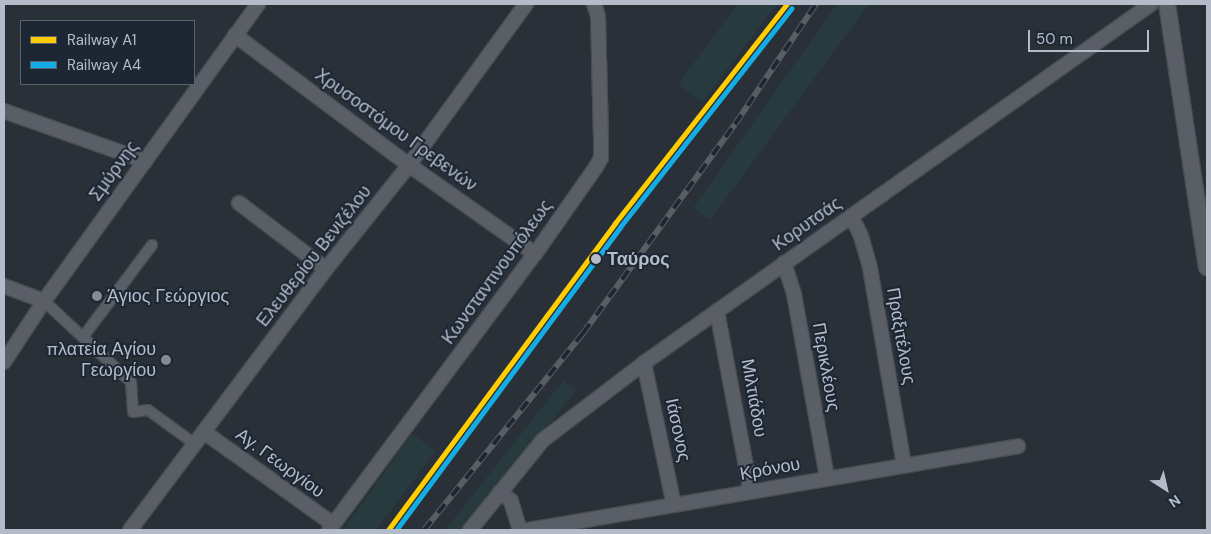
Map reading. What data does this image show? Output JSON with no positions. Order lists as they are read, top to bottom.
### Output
{
  "streets": {
    "street": [
      "Χρυσοστόμου Γρεβενών",
      "Σμύρνης",
      "Κορυτσάς",
      "Ελευθερίου Βενιζέλου",
      "Κωνσταντινουπόλεως",
      "Πραξιτέλους",
      "Περικλέους",
      "Μιλτιάδου",
      "Ιάσονος",
      "Αγ. Γεωργίου",
      "Κρόνου"
    ]
  },
  "crossings": [
    ["Χρυσοστόμου Γρεβενών", "Σμύρνης"],
    ["Χρυσοστόμου Γρεβενών", "Ελευθερίου Βενιζέλου"],
    ["Χρυσοστόμου Γρεβενών", "Κωνσταντινουπόλεως"],
    ["Κορυτσάς", "Πραξιτέλους"],
    ["Κορυτσάς", "Περικλέους"],
    ["Κορυτσάς", "Μιλτιάδου"],
    ["Κορυτσάς", "Ιάσονος"],
    ["Ελευθερίου Βενιζέλου", "Αγ. Γεωργίου"],
    ["Κωνσταντινουπόλεως", "Αγ. Γεωργίου"],
    ["Πραξιτέλους", "Κρόνου"],
    ["Περικλέους", "Κρόνου"],
    ["Μιλτιάδου", "Κρόνου"],
    ["Ιάσονος", "Κρόνου"]
  ],
  "places": ["Ταύρος", "Άγιος Γεώργιος", "πλατεία Αγίου Γεωργίου"],
  "lines": ["rail line A1", "rail line A4"],
  "legend": ["Railway A1", "Railway A4"],
  "scale_bar": "50 m",
  "north": "bottom right"
}
